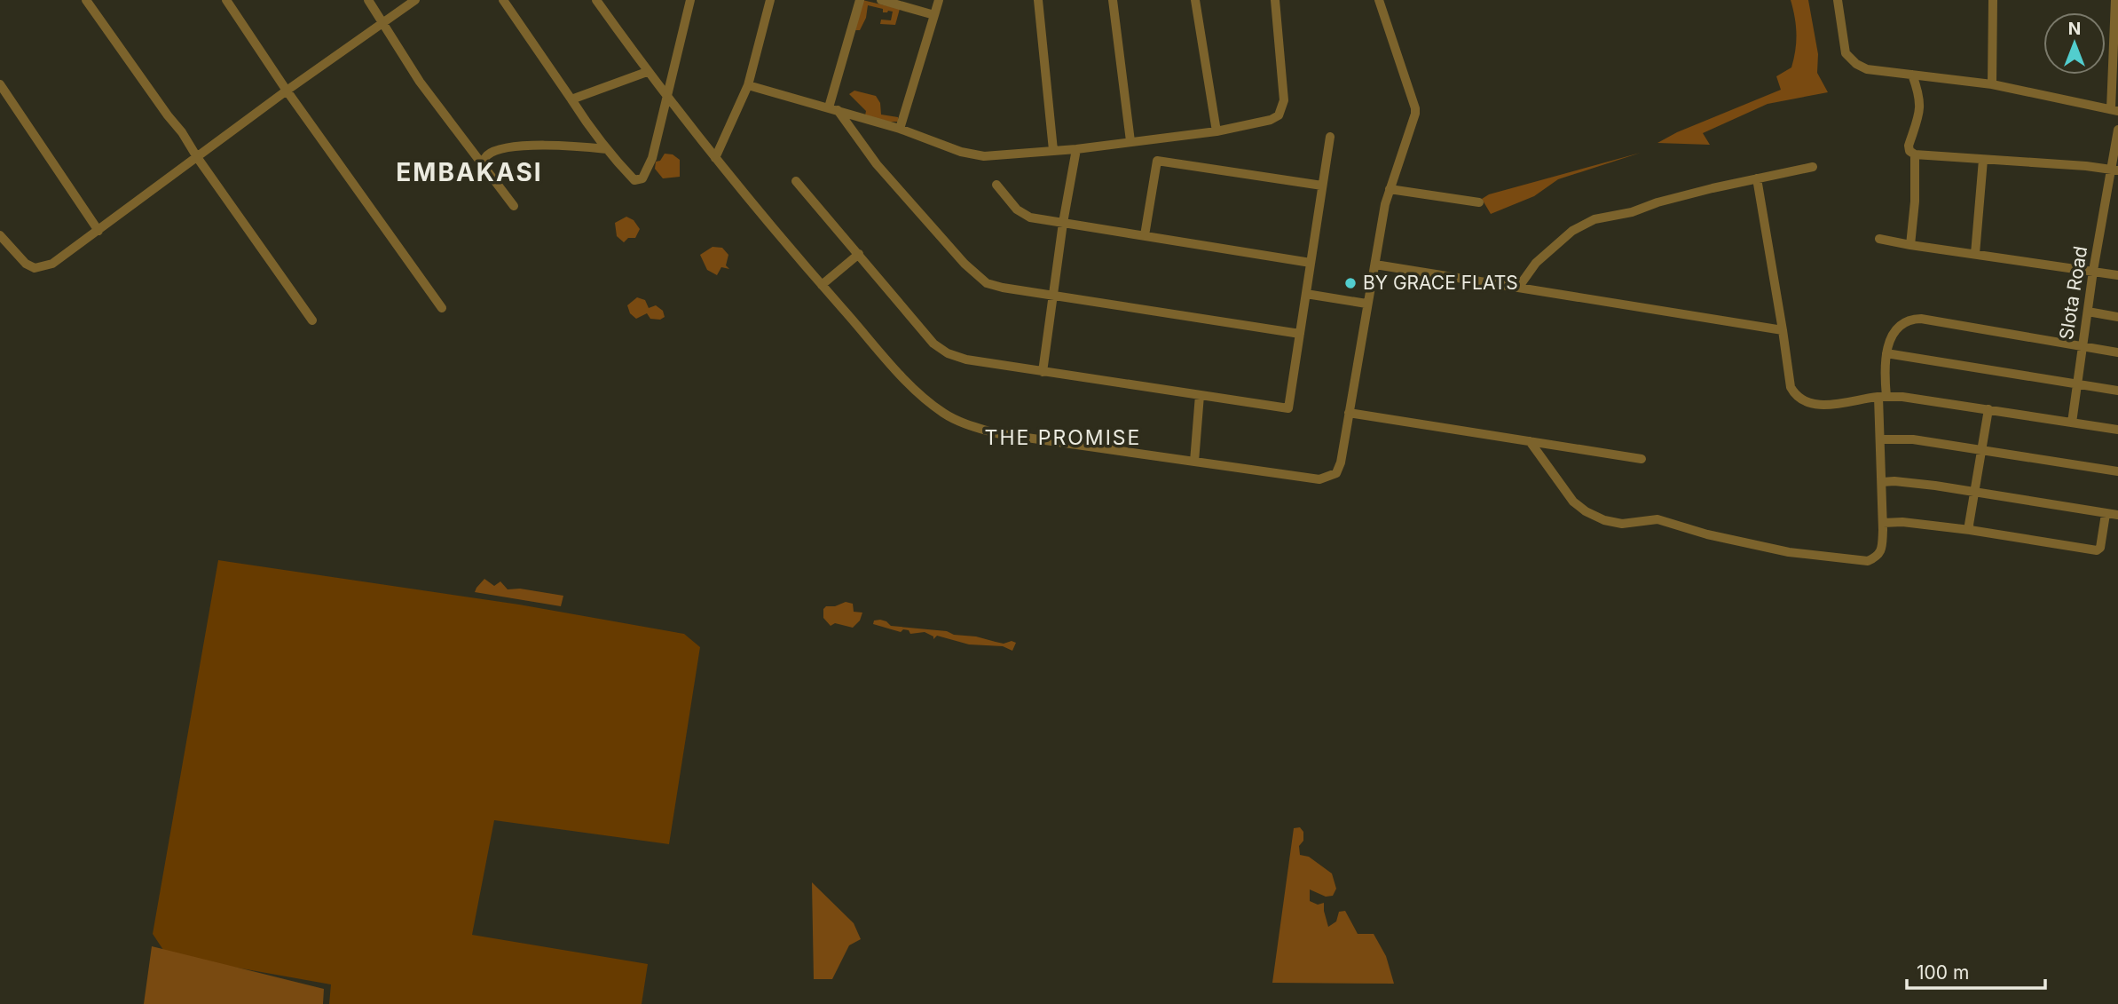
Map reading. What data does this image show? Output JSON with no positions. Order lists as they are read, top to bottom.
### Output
{
  "streets": {
    "street": ["Slota Road"]
  },
  "districts": ["EMBAKASI", "THE PROMISE"],
  "places": ["BY GRACE FLATS"],
  "scale_bar": "100 m",
  "north": "top"
}
